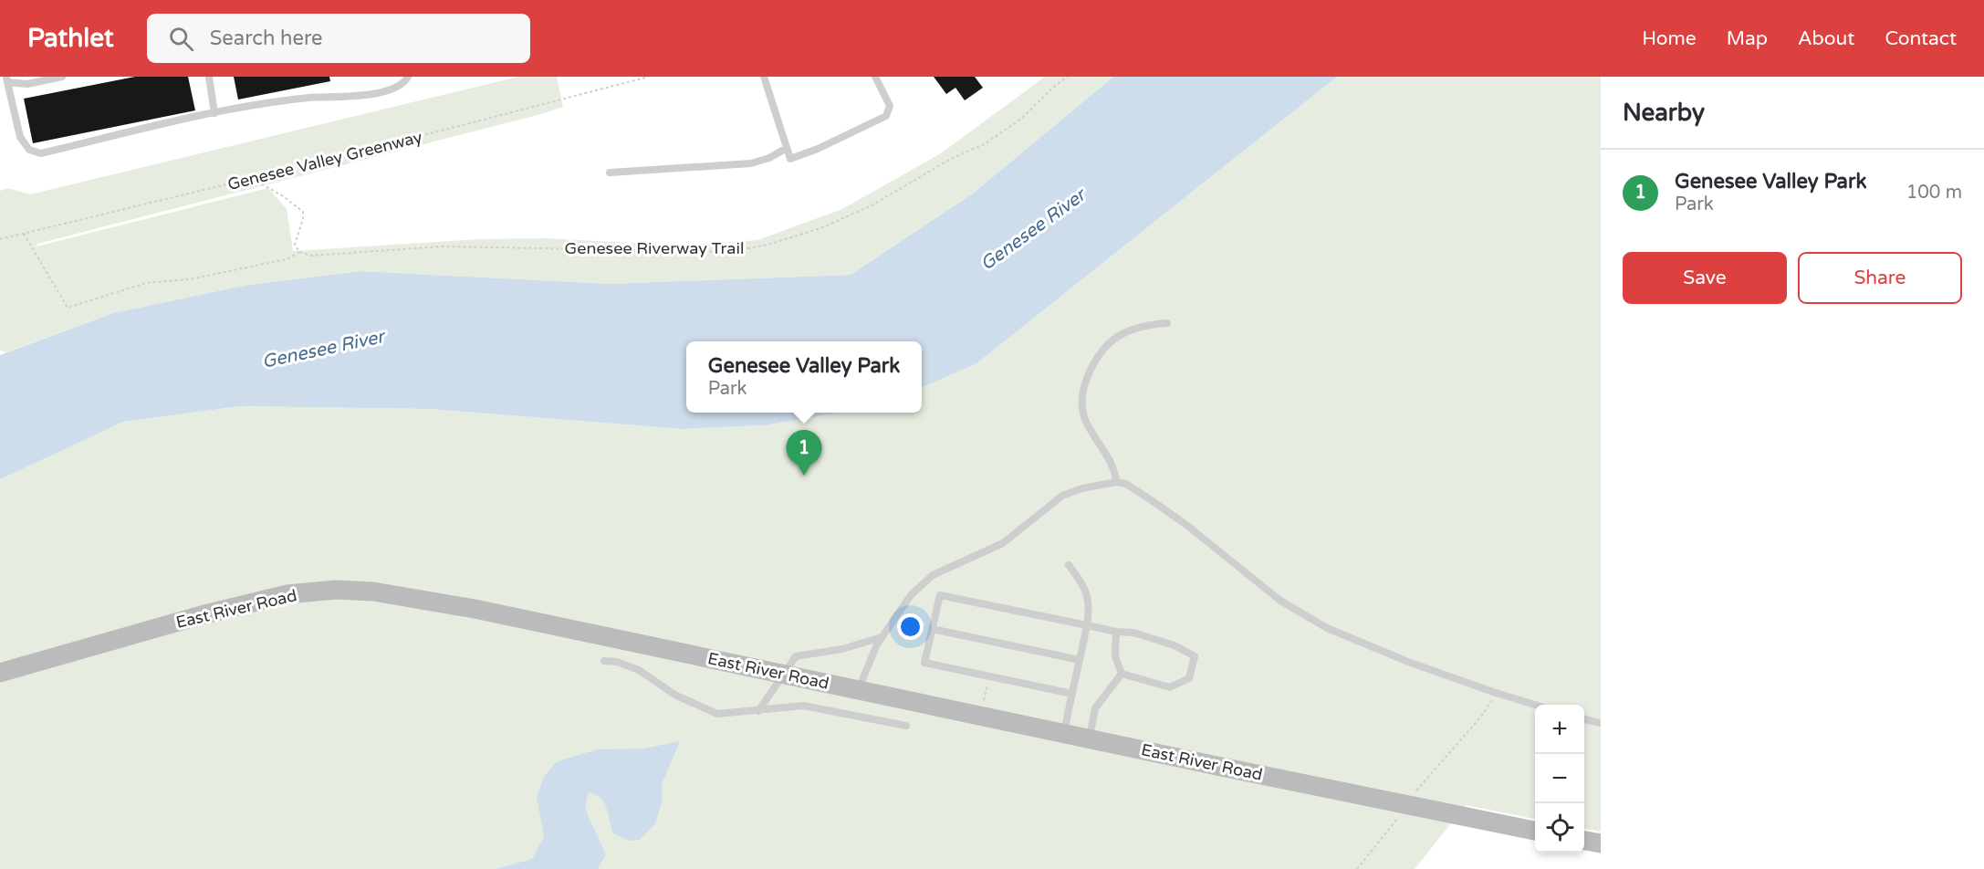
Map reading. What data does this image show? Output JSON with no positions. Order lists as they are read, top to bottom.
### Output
{
  "streets": {
    "street": ["East River Road"],
    "path": ["Genesee Valley Greenway", "Genesee Riverway Trail"]
  },
  "water": ["Genesee River"],
  "page": {
    "header": "Pathlet",
    "search": "Search here",
    "nav": [
      "Home",
      "Map",
      "About",
      "Contact"
    ],
    "heading": "Nearby",
    "list": [
      {
        "mark": "1",
        "name": "Genesee Valley Park",
        "note": "Park",
        "value": "100 m"
      }
    ],
    "buttons": ["Save", "Share"],
    "popup": ["Genesee Valley Park", "Park"],
    "pins": "1",
    "map_buttons": ["+", "−"]
  }
}
